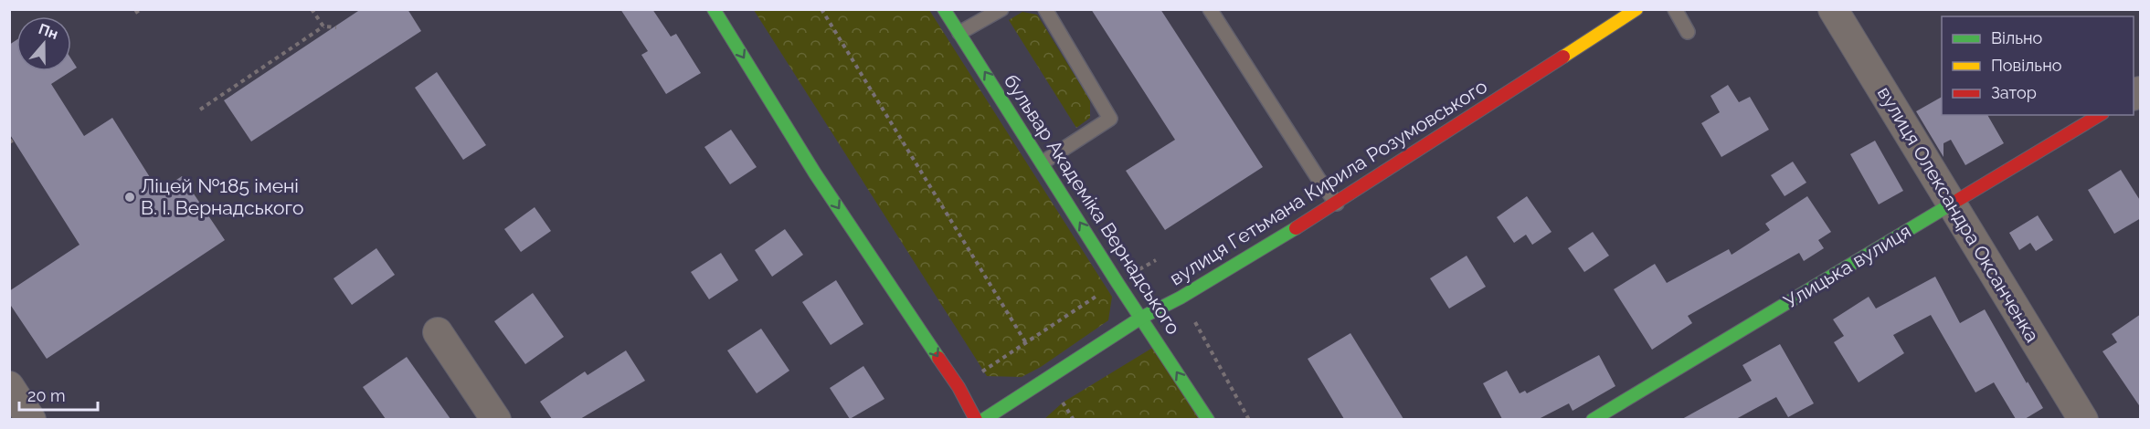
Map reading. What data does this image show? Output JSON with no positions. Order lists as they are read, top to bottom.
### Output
{
  "streets": {
    "street": [
      "вулиця Гетьмана Кирила Розумовського",
      "бульвар Академіка Вернадського",
      "вулиця Олександра Оксанченка",
      "Улицька вулиця"
    ]
  },
  "crossings": [
    ["вулиця Гетьмана Кирила Розумовського", "бульвар Академіка Вернадського"],
    ["вулиця Олександра Оксанченка", "Улицька вулиця"]
  ],
  "one_way": ["бульвар Академіка Вернадського"],
  "places": ["Ліцей №185 імені В. І. Вернадського"],
  "legend": ["Вільно", "Повільно", "Затор"],
  "scale_bar": "20 m",
  "north": "top"
}
